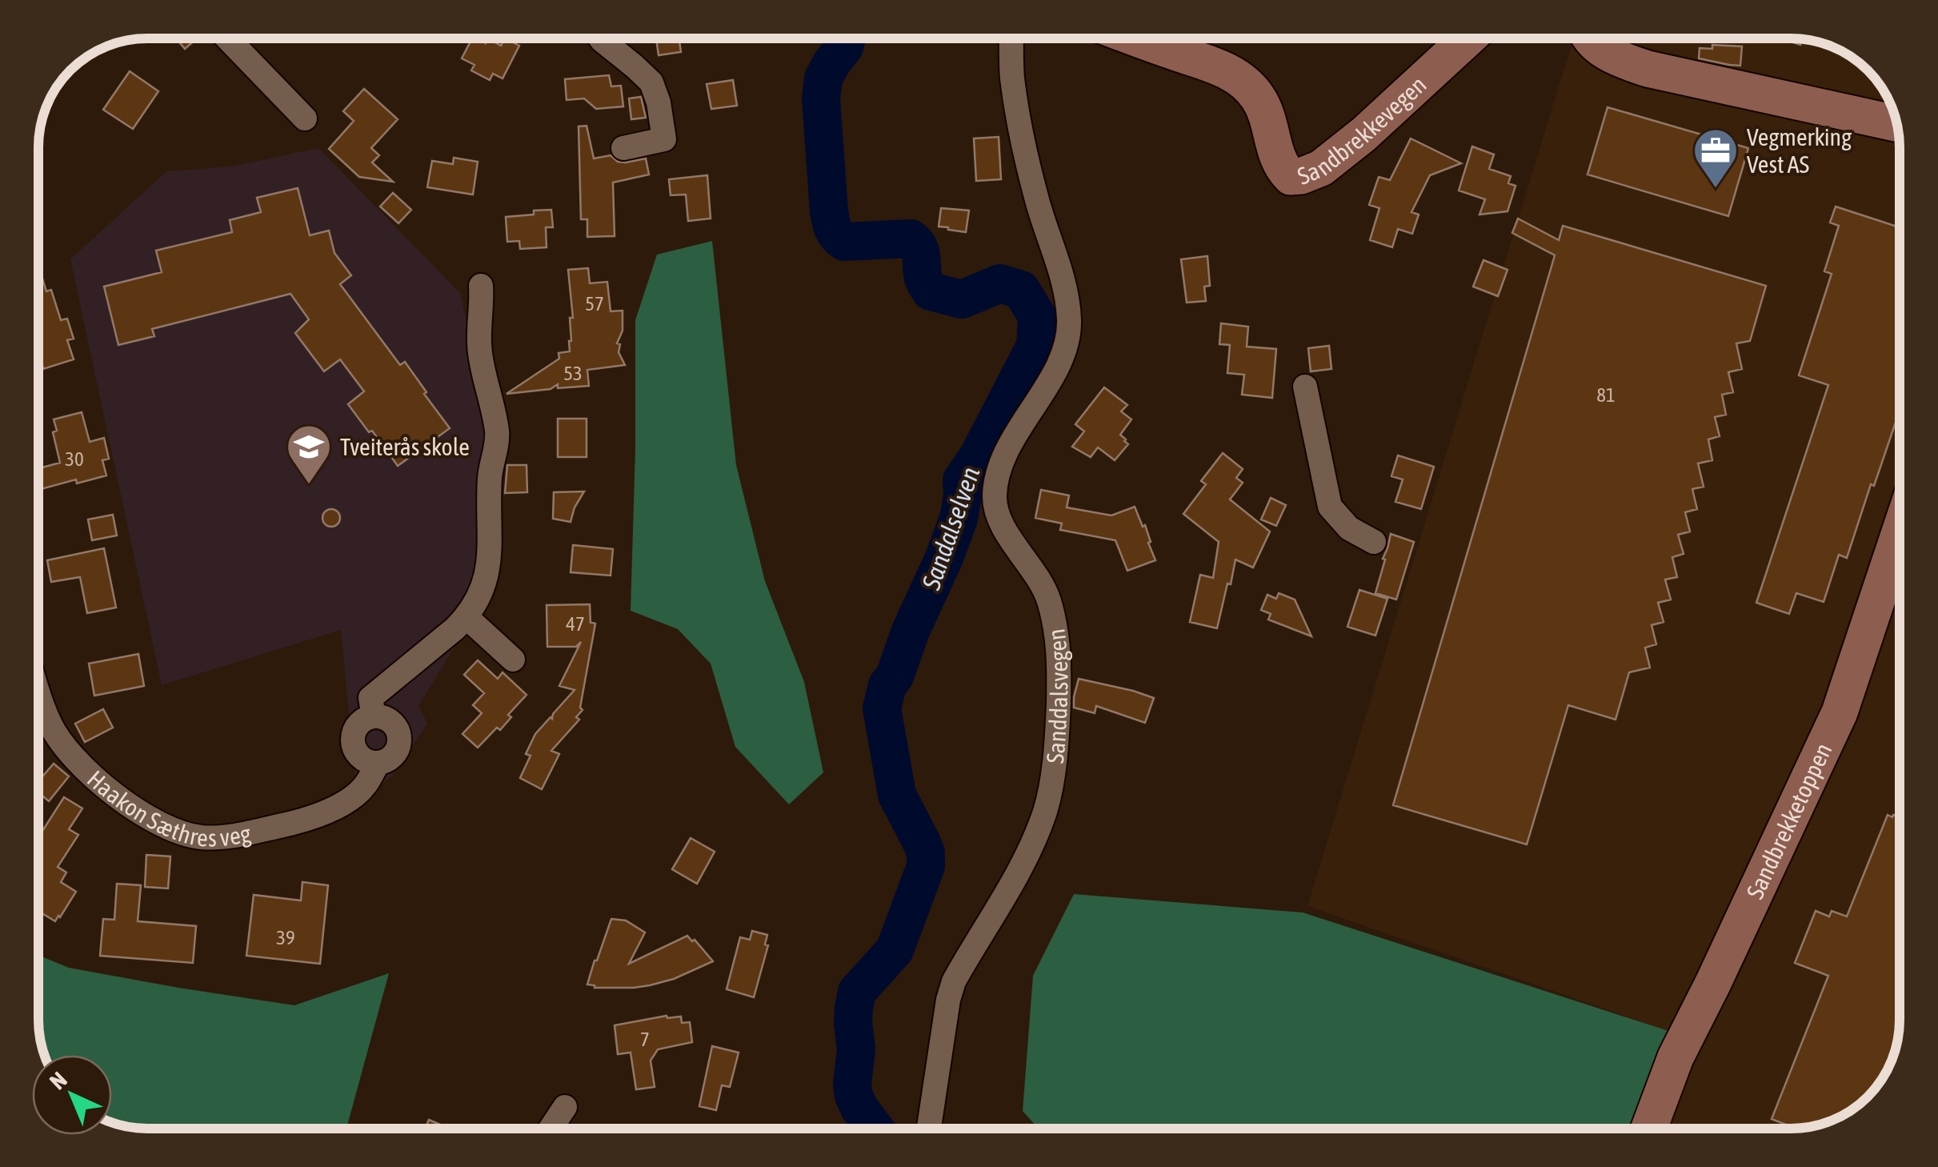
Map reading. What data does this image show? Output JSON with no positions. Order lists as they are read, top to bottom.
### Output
{
  "streets": {
    "street": [
      "Sandbrekkevegen",
      "Sanddalsvegen",
      "Haakon Sæthres veg",
      "Sandbrekketoppen"
    ]
  },
  "water": ["Sandalselven"],
  "places": {
    "office": ["Vegmerking Vest AS"],
    "school or university": ["Tveiterås skole"]
  },
  "house_numbers": [
    "57",
    "53",
    "81",
    "30",
    "47",
    "39",
    "7"
  ],
  "north": "top left"
}
